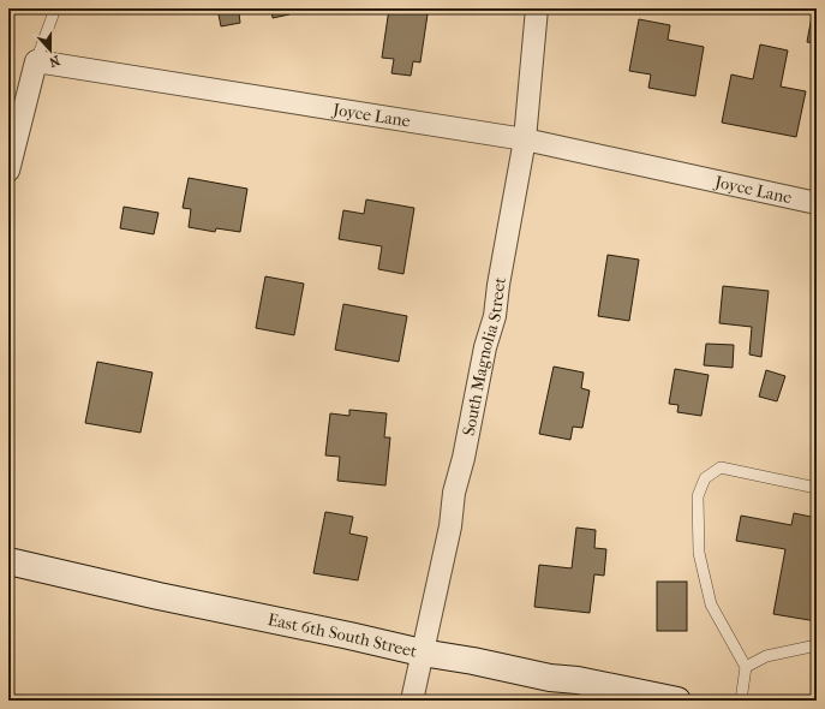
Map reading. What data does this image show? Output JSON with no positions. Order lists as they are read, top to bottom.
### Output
{
  "streets": {
    "street": ["Joyce Lane", "South Magnolia Street", "East 6th South Street"]
  },
  "crossings": [
    ["Joyce Lane", "South Magnolia Street"],
    ["South Magnolia Street", "East 6th South Street"]
  ],
  "north": "bottom"
}
